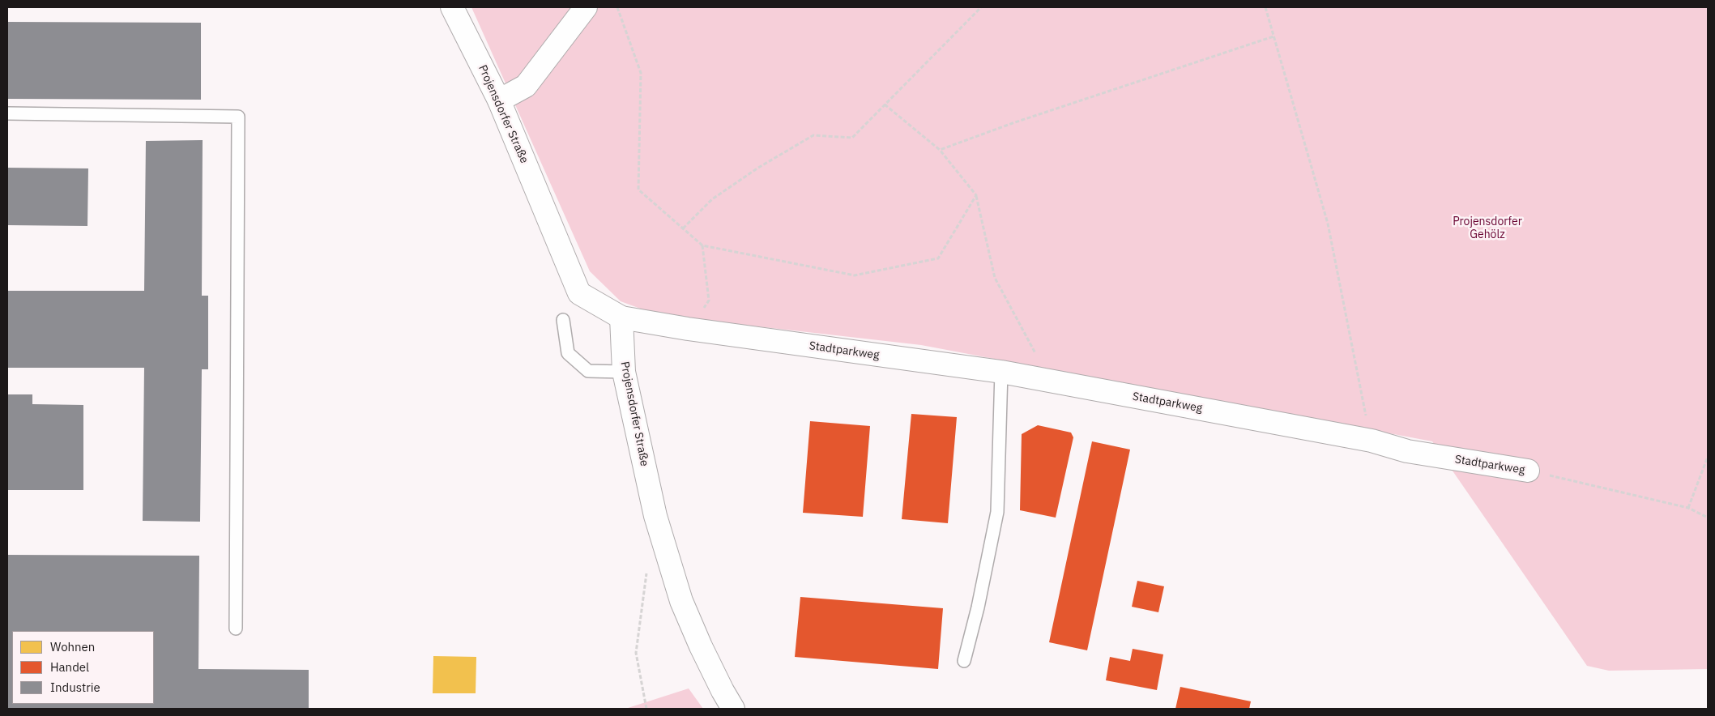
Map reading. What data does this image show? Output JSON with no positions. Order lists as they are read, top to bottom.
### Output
{
  "streets": {
    "street": ["Projensdorfer Straße", "Stadtparkweg"]
  },
  "crossings": [
    ["Projensdorfer Straße", "Stadtparkweg"]
  ],
  "parks": ["Projensdorfer Gehölz"],
  "legend": ["Wohnen", "Handel", "Industrie"]
}
